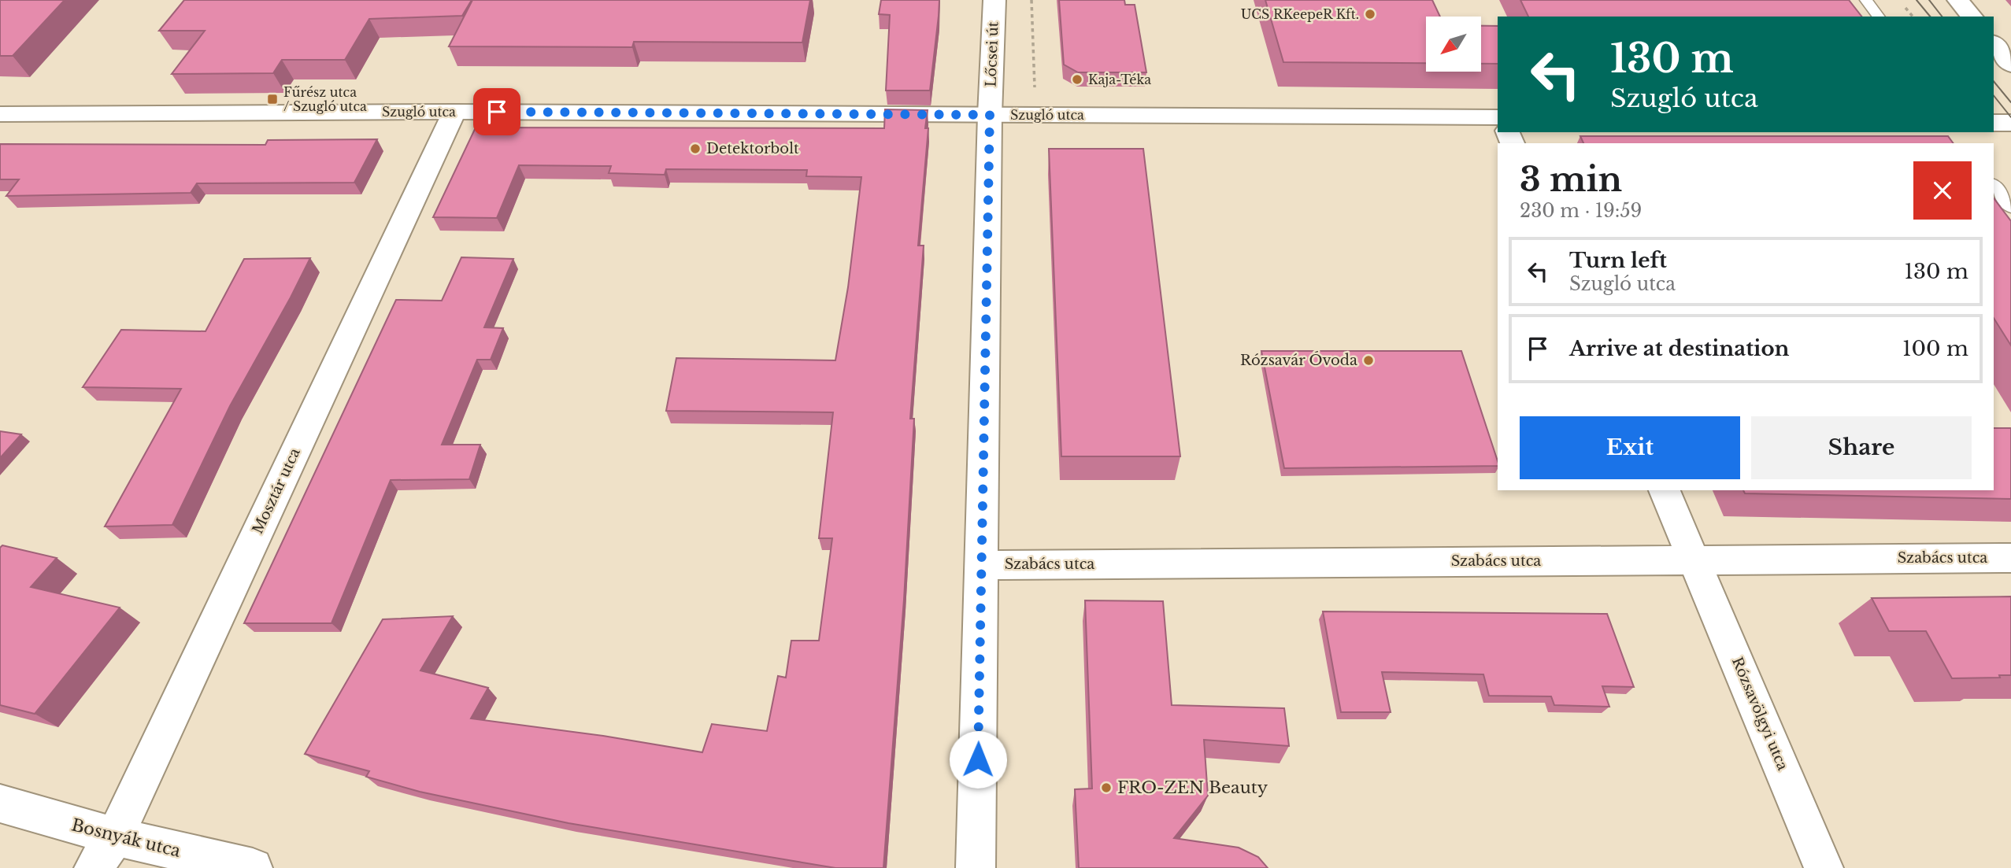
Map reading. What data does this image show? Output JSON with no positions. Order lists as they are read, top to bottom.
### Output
{
  "streets": {
    "street": [
      "Lőcsei út",
      "Szugló utca",
      "Mosztár utca",
      "Szabács utca",
      "Rózsavölgyi utca",
      "Bosnyák utca"
    ]
  },
  "crossings": [
    ["Lőcsei út", "Szugló utca"],
    ["Lőcsei út", "Szabács utca"],
    ["Szugló utca", "Mosztár utca"],
    ["Mosztár utca", "Bosnyák utca"],
    ["Szabács utca", "Rózsavölgyi utca"]
  ],
  "places": {
    "other": [
      "UCS RKeepeR Kft.",
      "Kaja-Téka",
      "Detektorbolt",
      "Rózsavár Óvoda",
      "FRO-ZEN Beauty"
    ],
    "transit": ["Fűrész utca / Szugló utca"]
  },
  "north": "bottom left",
  "page": {
    "turn": ["130 m", "Szugló utca"],
    "heading": ["3 min", "230 m · 19:59"],
    "list": [
      {
        "name": "Turn left",
        "note": "Szugló utca",
        "value": "130 m"
      },
      {
        "name": "Arrive at destination",
        "value": "100 m"
      }
    ],
    "buttons": ["Exit", "Share"]
  }
}
